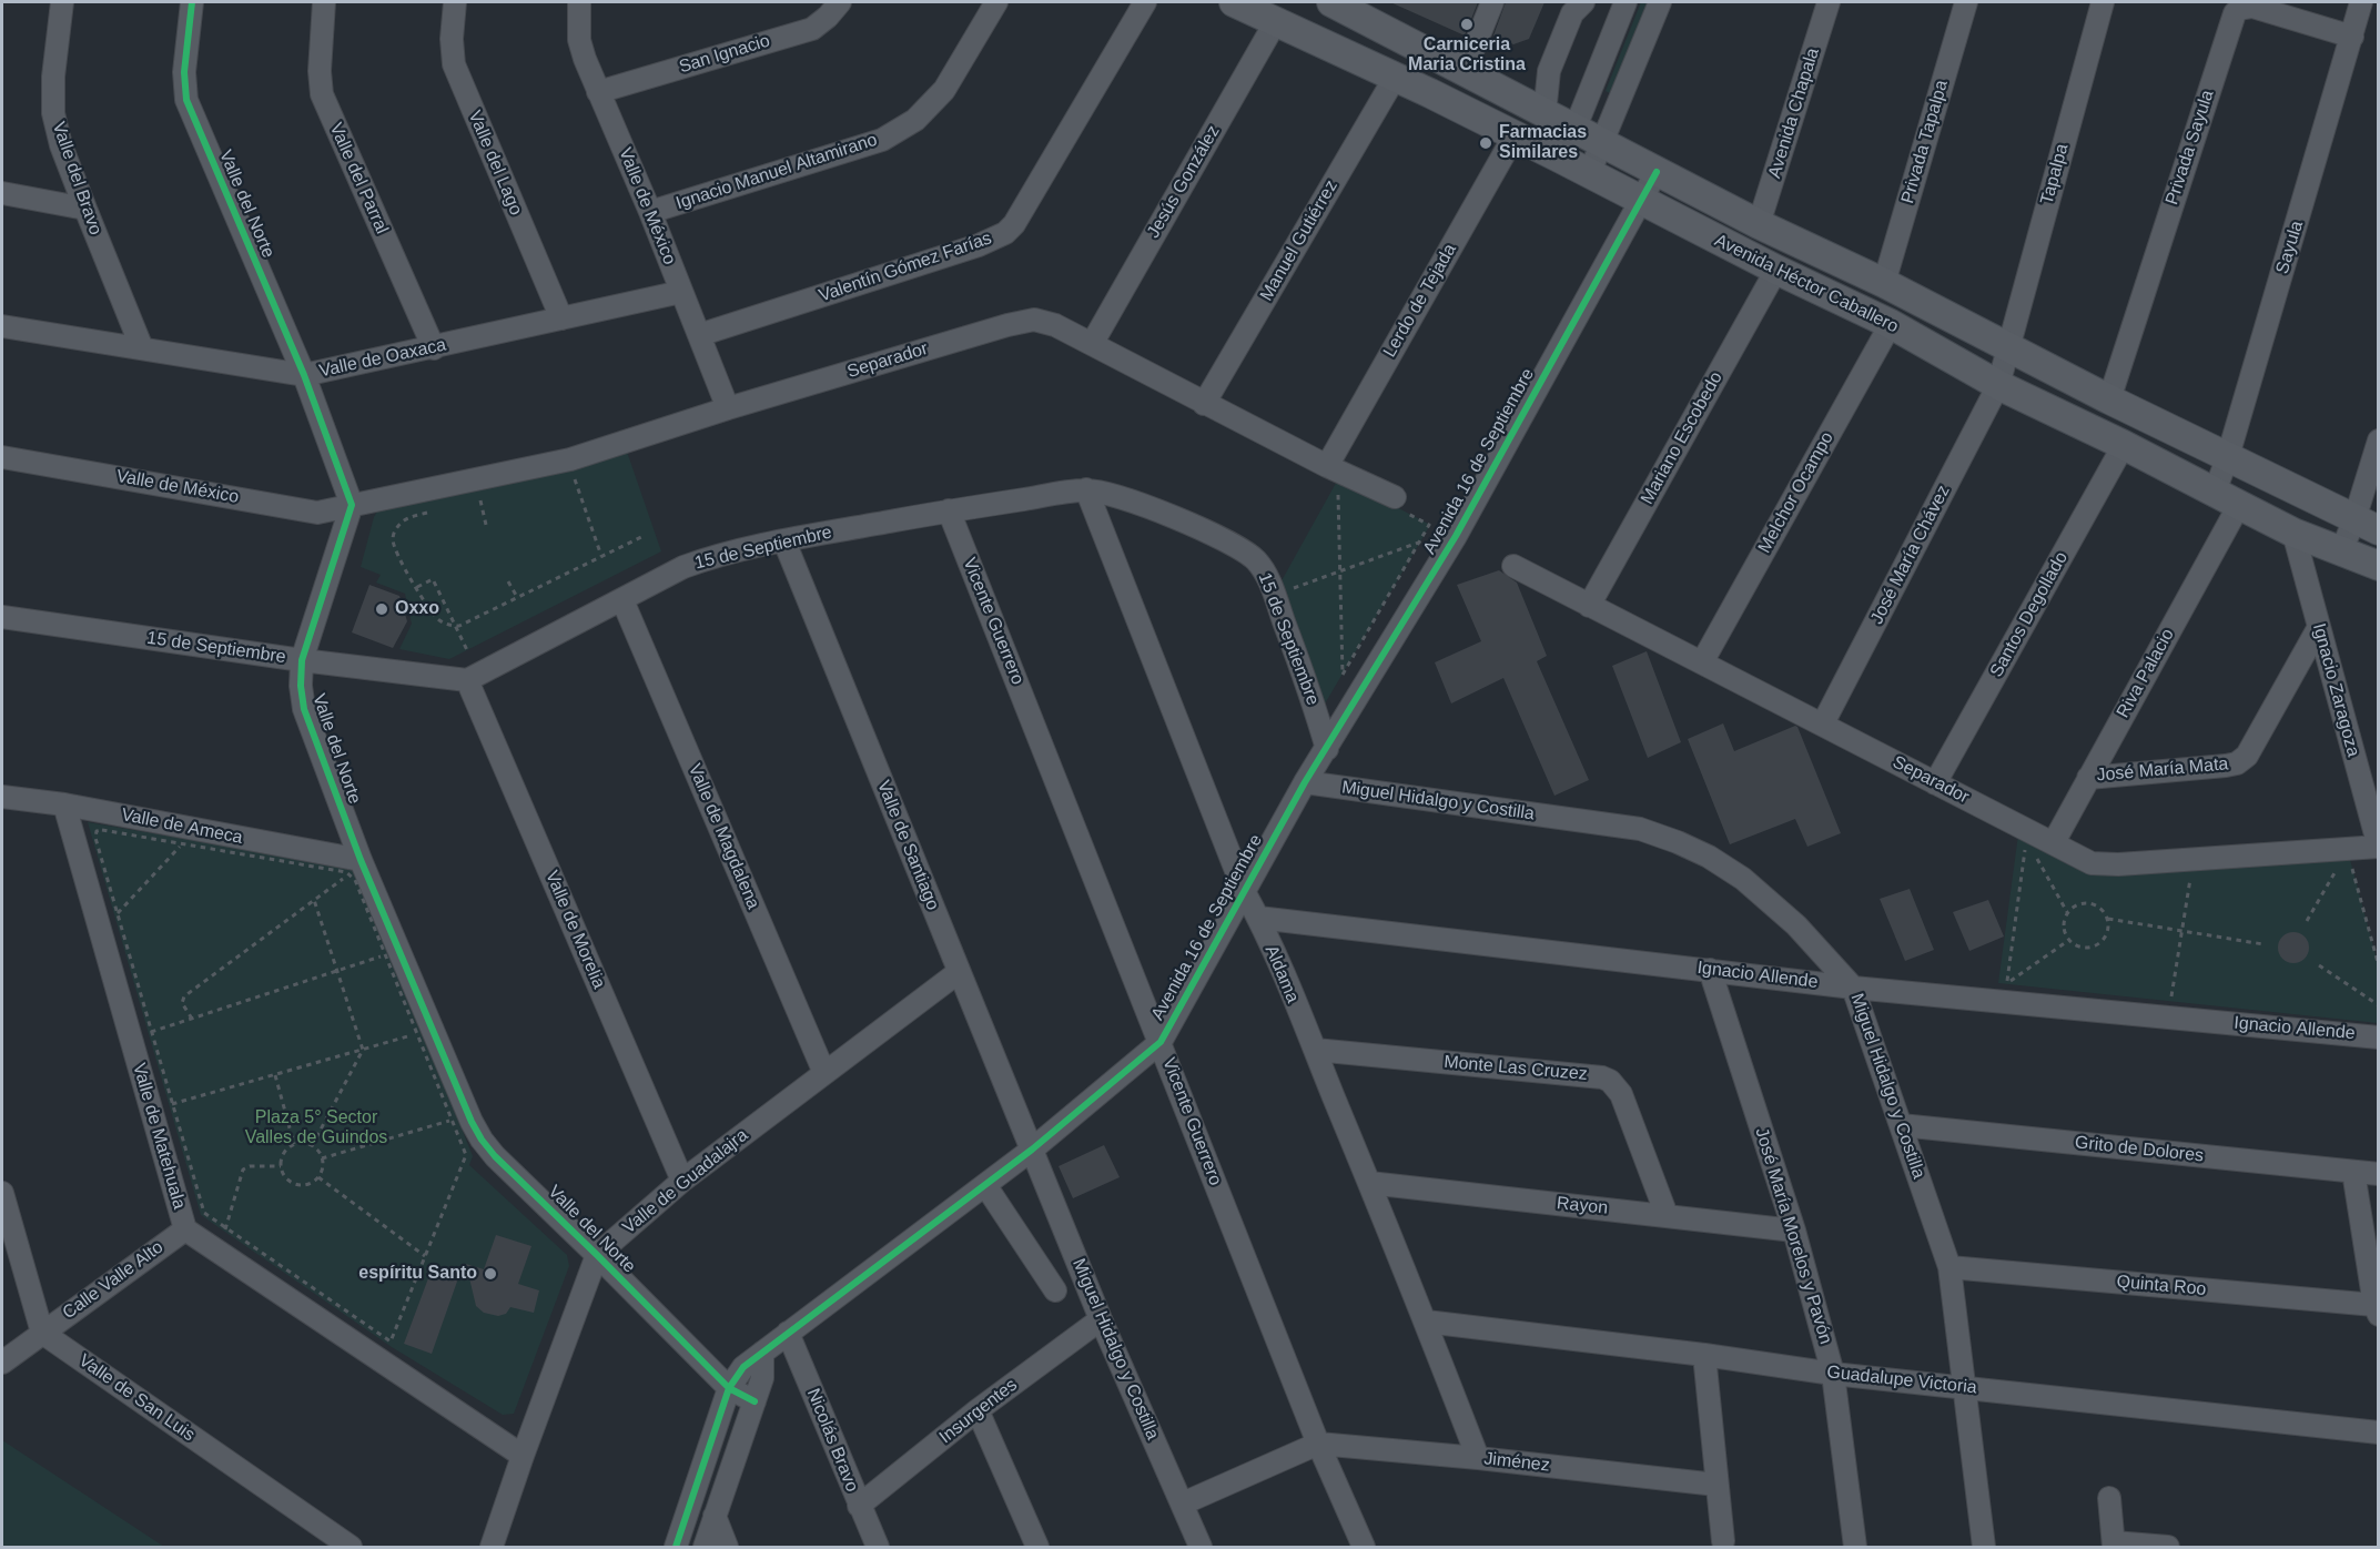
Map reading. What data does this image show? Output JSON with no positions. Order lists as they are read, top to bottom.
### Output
{
  "streets": {
    "main road": ["Avenida Héctor Caballero"],
    "street": [
      "San Ignacio",
      "Avenida Chapala",
      "Privada Tapalpa",
      "Privada Sayula",
      "Valle del Lago",
      "Ignacio Manuel Altamirano",
      "Tapalpa",
      "Valle del Bravo",
      "Valle del Parral",
      "Jesús González",
      "Valle del Norte",
      "Valle de México",
      "Manuel Gutiérrez",
      "Sayula",
      "Valentín Gómez Farías",
      "Lerdo de Tejada",
      "Valle de Oaxaca",
      "Separador",
      "Mariano Escobedo",
      "Avenida 16 de Septiembre",
      "Melchor Ocampo",
      "15 de Septiembre",
      "José María Chávez",
      "Santos Degollado",
      "Vicente Guerrero",
      "Riva Palacio",
      "Ignacio Zaragoza",
      "José María Mata",
      "Miguel Hidalgo y Costilla",
      "Valle de Ameca",
      "Valle de Magdalena",
      "Valle de Santiago",
      "Valle de Morelia",
      "Aldama",
      "Ignacio Allende",
      "Monte Las Cruzez",
      "Valle de Matehuala",
      "Grito de Dolores",
      "Valle de Guadalajra",
      "Rayon",
      "José María Morelos y Pavón",
      "Calle Valle Alto",
      "Quinta Roo",
      "Guadalupe Victoria",
      "Valle de San Luis",
      "Insurgentes",
      "Nicolás Bravo",
      "Jiménez"
    ]
  },
  "crossings": [
    ["San Ignacio", "Valle de México"],
    ["Avenida Chapala", "Avenida Héctor Caballero"],
    ["Privada Tapalpa", "Avenida Héctor Caballero"],
    ["Privada Sayula", "Sayula"],
    ["Privada Sayula", "Avenida Héctor Caballero"],
    ["Valle del Lago", "Valle de Oaxaca"],
    ["Ignacio Manuel Altamirano", "Valle de México"],
    ["Tapalpa", "Avenida Héctor Caballero"],
    ["Tapalpa", "José María Chávez"],
    ["Valle del Bravo", "Valle de Oaxaca"],
    ["Valle del Parral", "Valle de Oaxaca"],
    ["Jesús González", "Avenida Héctor Caballero"],
    ["Jesús González", "Separador"],
    ["Valle del Norte", "Valle de México"],
    ["Valle del Norte", "Valle de Oaxaca"],
    ["Valle del Norte", "Separador"],
    ["Valle del Norte", "Avenida 16 de Septiembre"],
    ["Valle del Norte", "15 de Septiembre"],
    ["Valle del Norte", "Valle de Ameca"],
    ["Valle del Norte", "Valle de Guadalajra"],
    ["Valle de México", "Valentín Gómez Farías"],
    ["Valle de México", "Valle de Oaxaca"],
    ["Valle de México", "Separador"],
    ["Manuel Gutiérrez", "Avenida Héctor Caballero"],
    ["Manuel Gutiérrez", "Separador"],
    ["Sayula", "Avenida Héctor Caballero"],
    ["Sayula", "Riva Palacio"],
    ["Avenida Héctor Caballero", "Lerdo de Tejada"],
    ["Avenida Héctor Caballero", "Mariano Escobedo"],
    ["Avenida Héctor Caballero", "Avenida 16 de Septiembre"],
    ["Avenida Héctor Caballero", "Melchor Ocampo"],
    ["Avenida Héctor Caballero", "José María Chávez"],
    ["Avenida Héctor Caballero", "Santos Degollado"],
    ["Avenida Héctor Caballero", "Riva Palacio"],
    ["Avenida Héctor Caballero", "Ignacio Zaragoza"],
    ["Lerdo de Tejada", "Separador"],
    ["Separador", "Mariano Escobedo"],
    ["Separador", "Melchor Ocampo"],
    ["Separador", "José María Chávez"],
    ["Separador", "Santos Degollado"],
    ["Separador", "Riva Palacio"],
    ["Separador", "Ignacio Zaragoza"],
    ["Avenida 16 de Septiembre", "15 de Septiembre"],
    ["Avenida 16 de Septiembre", "Vicente Guerrero"],
    ["Avenida 16 de Septiembre", "Miguel Hidalgo y Costilla"],
    ["Avenida 16 de Septiembre", "Valle de Santiago"],
    ["Avenida 16 de Septiembre", "Aldama"],
    ["Avenida 16 de Septiembre", "Nicolás Bravo"],
    ["15 de Septiembre", "Vicente Guerrero"],
    ["15 de Septiembre", "Valle de Magdalena"],
    ["15 de Septiembre", "Valle de Santiago"],
    ["15 de Septiembre", "Valle de Morelia"],
    ["15 de Septiembre", "Aldama"],
    ["Vicente Guerrero", "Jiménez"],
    ["Riva Palacio", "José María Mata"],
    ["Ignacio Zaragoza", "José María Mata"],
    ["Miguel Hidalgo y Costilla", "Valle de Santiago"],
    ["Miguel Hidalgo y Costilla", "Ignacio Allende"],
    ["Miguel Hidalgo y Costilla", "Grito de Dolores"],
    ["Miguel Hidalgo y Costilla", "Quinta Roo"],
    ["Miguel Hidalgo y Costilla", "Guadalupe Victoria"],
    ["Miguel Hidalgo y Costilla", "Insurgentes"],
    ["Valle de Ameca", "Valle de Matehuala"],
    ["Valle de Magdalena", "Valle de Guadalajra"],
    ["Valle de Santiago", "Valle de Guadalajra"],
    ["Valle de Morelia", "Valle de Guadalajra"],
    ["Aldama", "Ignacio Allende"],
    ["Aldama", "Monte Las Cruzez"],
    ["Aldama", "Rayon"],
    ["Aldama", "Guadalupe Victoria"],
    ["Aldama", "Jiménez"],
    ["Ignacio Allende", "José María Morelos y Pavón"],
    ["Monte Las Cruzez", "Rayon"],
    ["Valle de Matehuala", "Valle de Guadalajra"],
    ["Valle de Matehuala", "Calle Valle Alto"],
    ["Rayon", "José María Morelos y Pavón"],
    ["José María Morelos y Pavón", "Guadalupe Victoria"],
    ["Calle Valle Alto", "Valle de San Luis"],
    ["Insurgentes", "Nicolás Bravo"]
  ],
  "parks": ["Plaza 5° Sector Valles de Guindos"],
  "places": [
    "Carniceria Maria Cristina",
    "Farmacias Similares",
    "Oxxo",
    "espíritu Santo"
  ]
}
